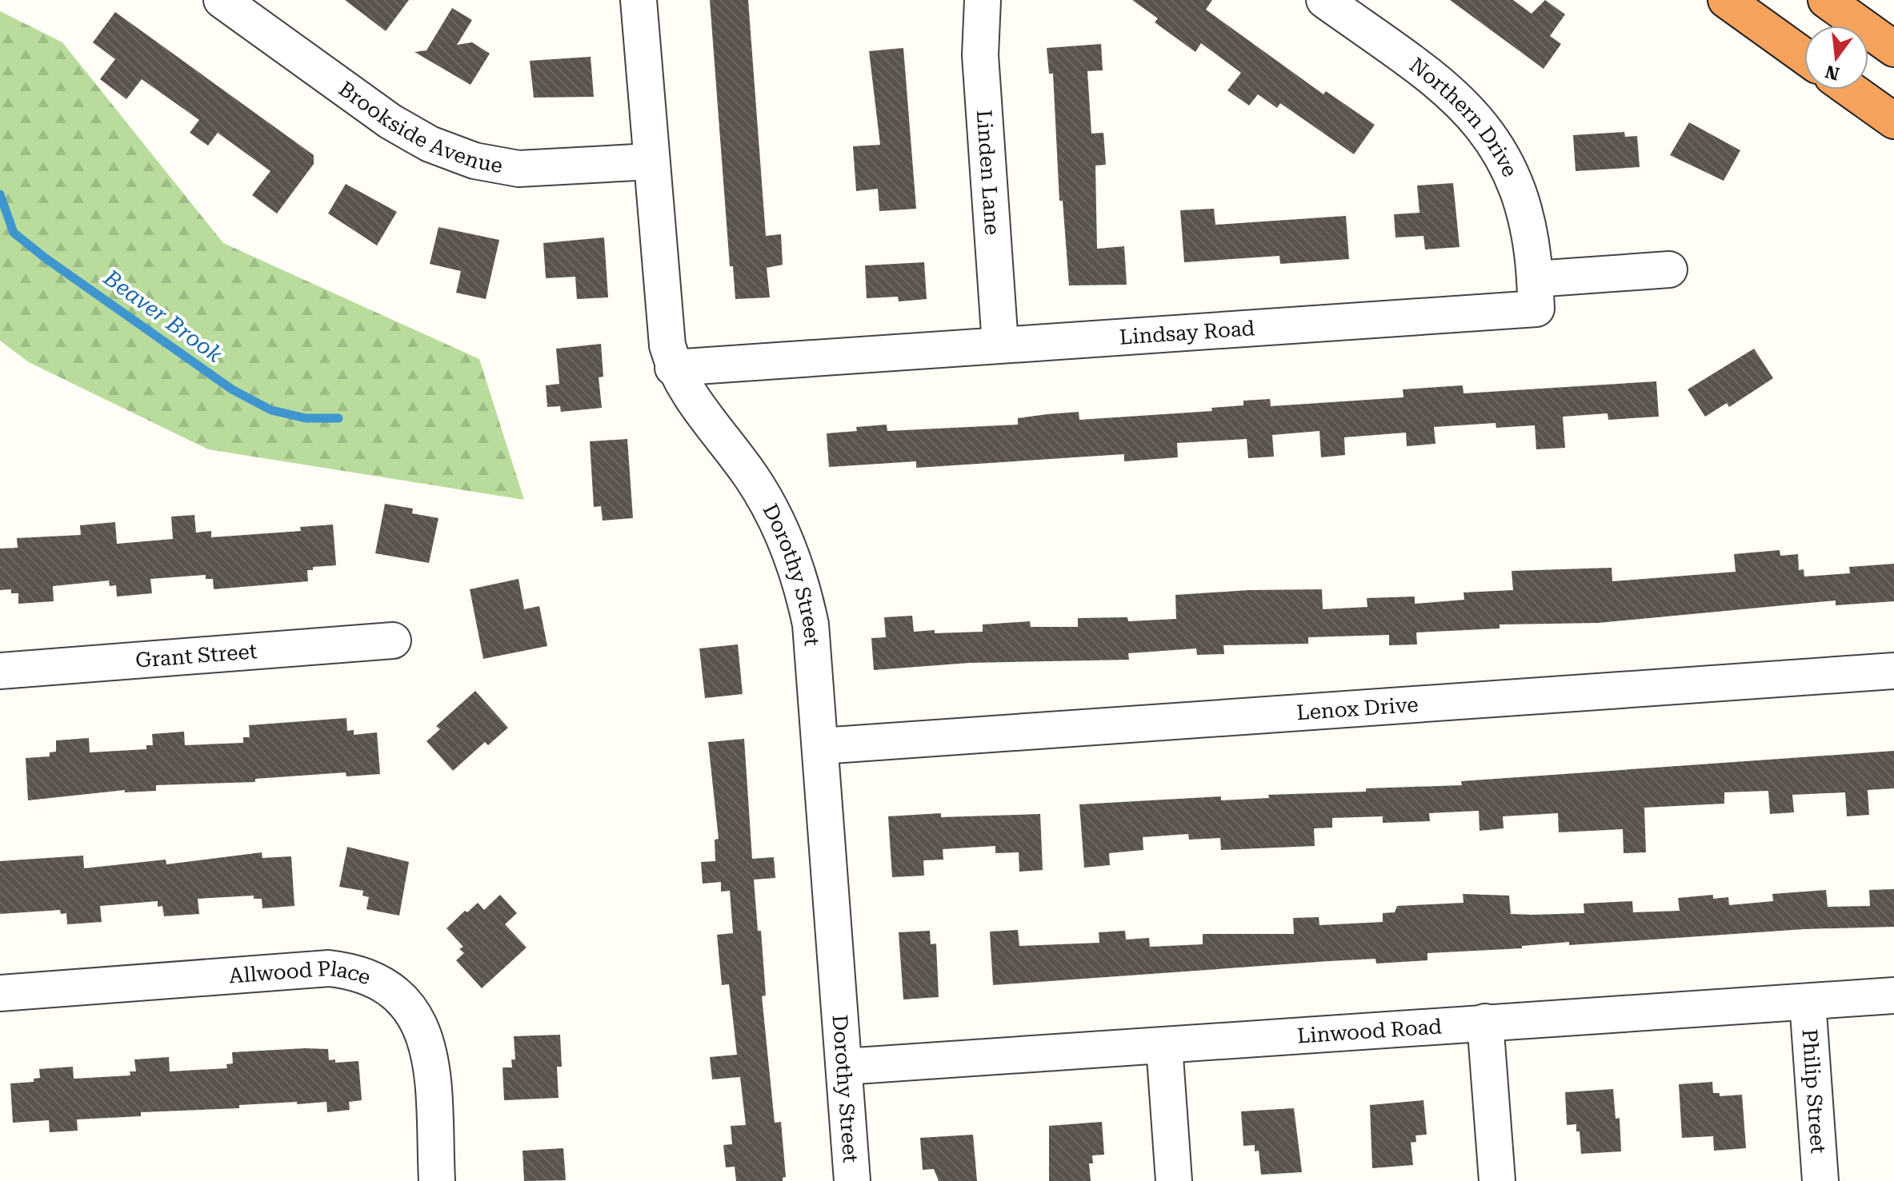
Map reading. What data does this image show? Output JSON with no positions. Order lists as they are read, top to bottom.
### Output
{
  "streets": {
    "street": [
      "Northern Drive",
      "Brookside Avenue",
      "Linden Lane",
      "Lindsay Road",
      "Dorothy Street",
      "Grant Street",
      "Lenox Drive",
      "Allwood Place",
      "Linwood Road",
      "Philip Street"
    ]
  },
  "crossings": [
    ["Northern Drive", "Lindsay Road"],
    ["Brookside Avenue", "Dorothy Street"],
    ["Linden Lane", "Lindsay Road"],
    ["Lindsay Road", "Dorothy Street"],
    ["Dorothy Street", "Lenox Drive"],
    ["Dorothy Street", "Linwood Road"],
    ["Linwood Road", "Philip Street"]
  ],
  "water": ["Beaver Brook"],
  "north": "bottom"
}
